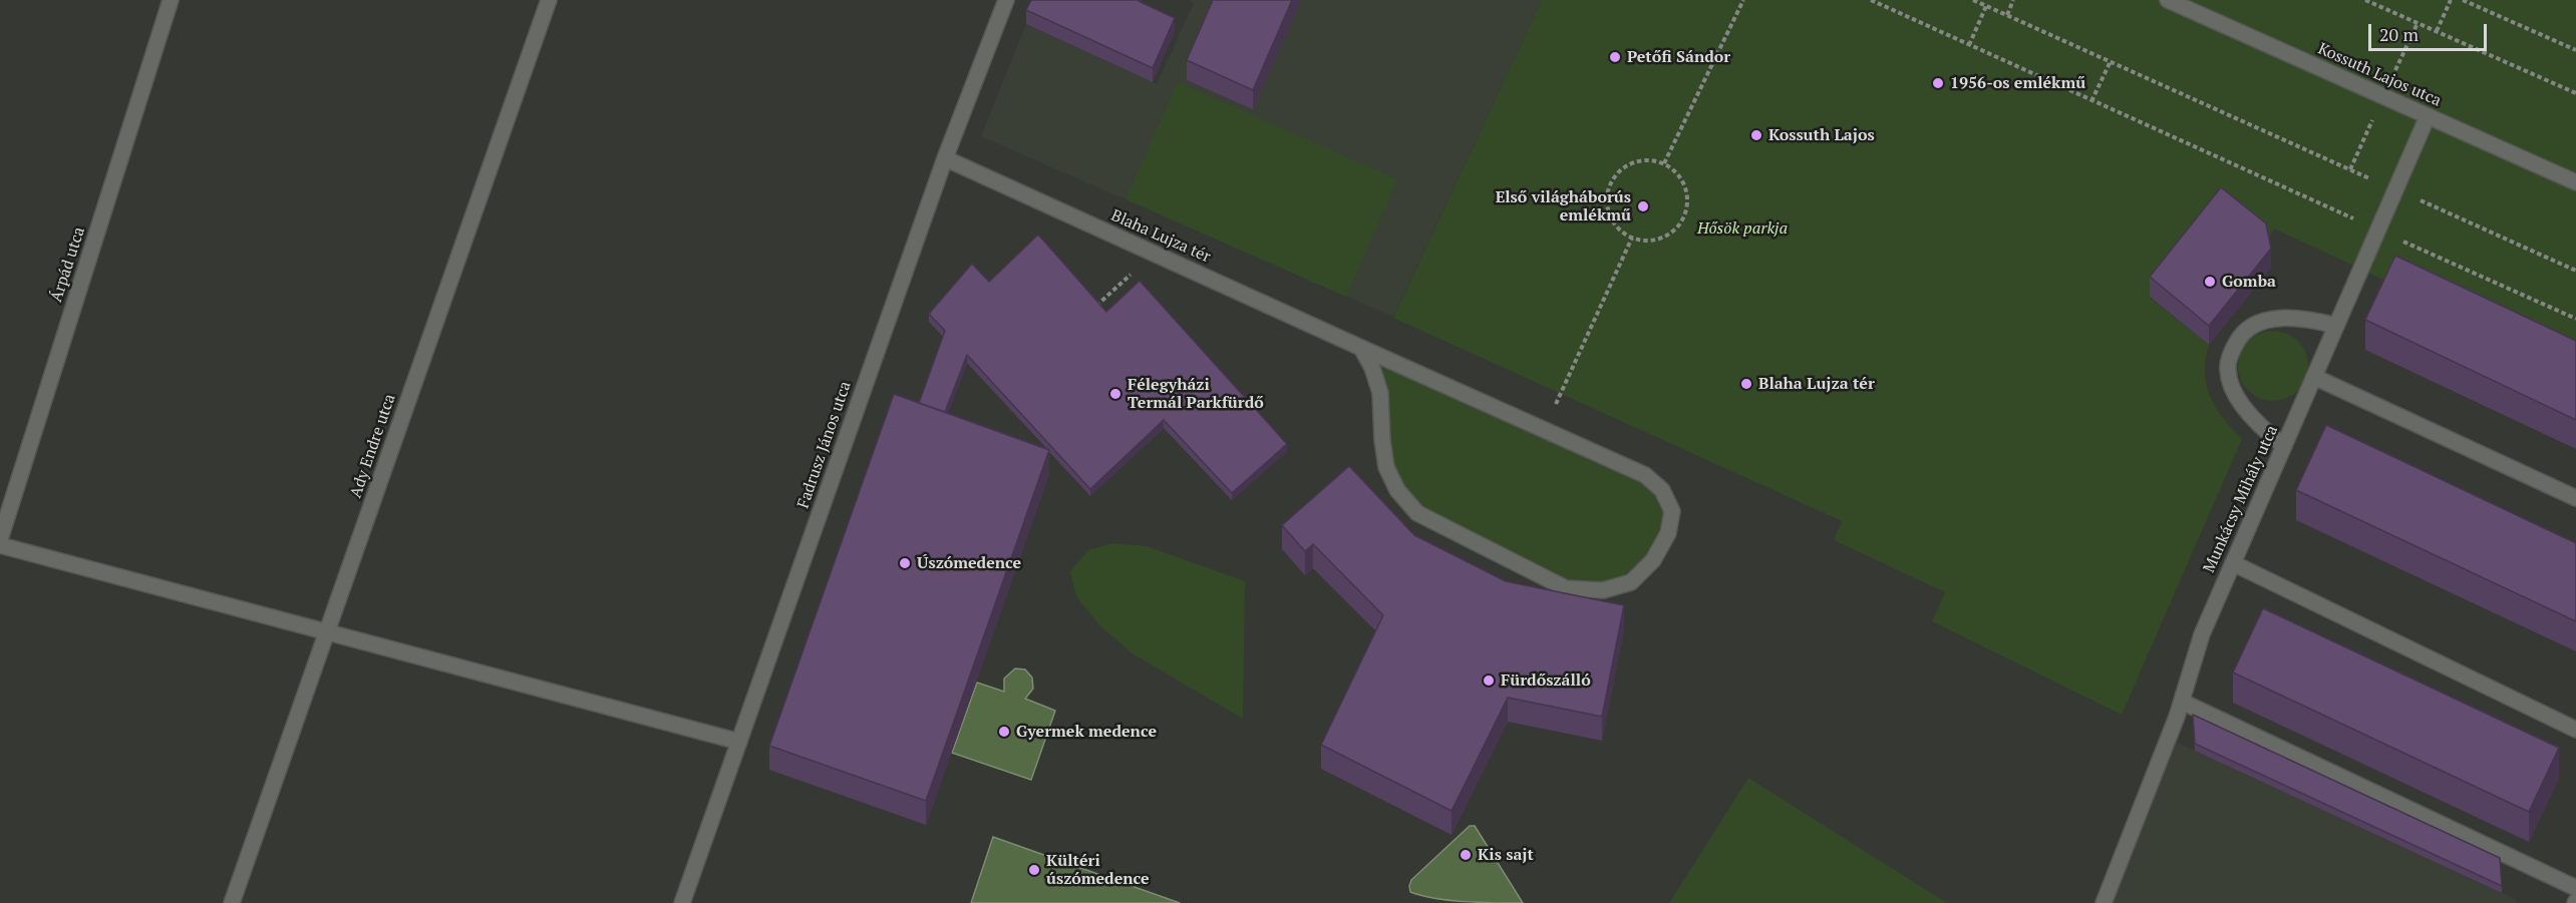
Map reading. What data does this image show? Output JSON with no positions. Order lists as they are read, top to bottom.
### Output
{
  "streets": {
    "street": [
      "Kossuth Lajos utca",
      "Blaha Lujza tér",
      "Árpád utca",
      "Fadrusz János utca",
      "Ady Endre utca",
      "Munkácsy Mihály utca"
    ]
  },
  "crossings": [
    ["Kossuth Lajos utca", "Munkácsy Mihály utca"],
    ["Blaha Lujza tér", "Fadrusz János utca"]
  ],
  "parks": ["Hősök parkja"],
  "places": [
    "Petőfi Sándor",
    "1956-os emlékmű",
    "Kossuth Lajos",
    "Első világháborús emlékmű",
    "Gomba",
    "Blaha Lujza tér",
    "Félegyházi Termál Parkfürdő",
    "Úszómedence",
    "Fürdőszálló",
    "Gyermek medence",
    "Kis sajt",
    "Kültéri úszómedence"
  ],
  "scale_bar": "20 m"
}
